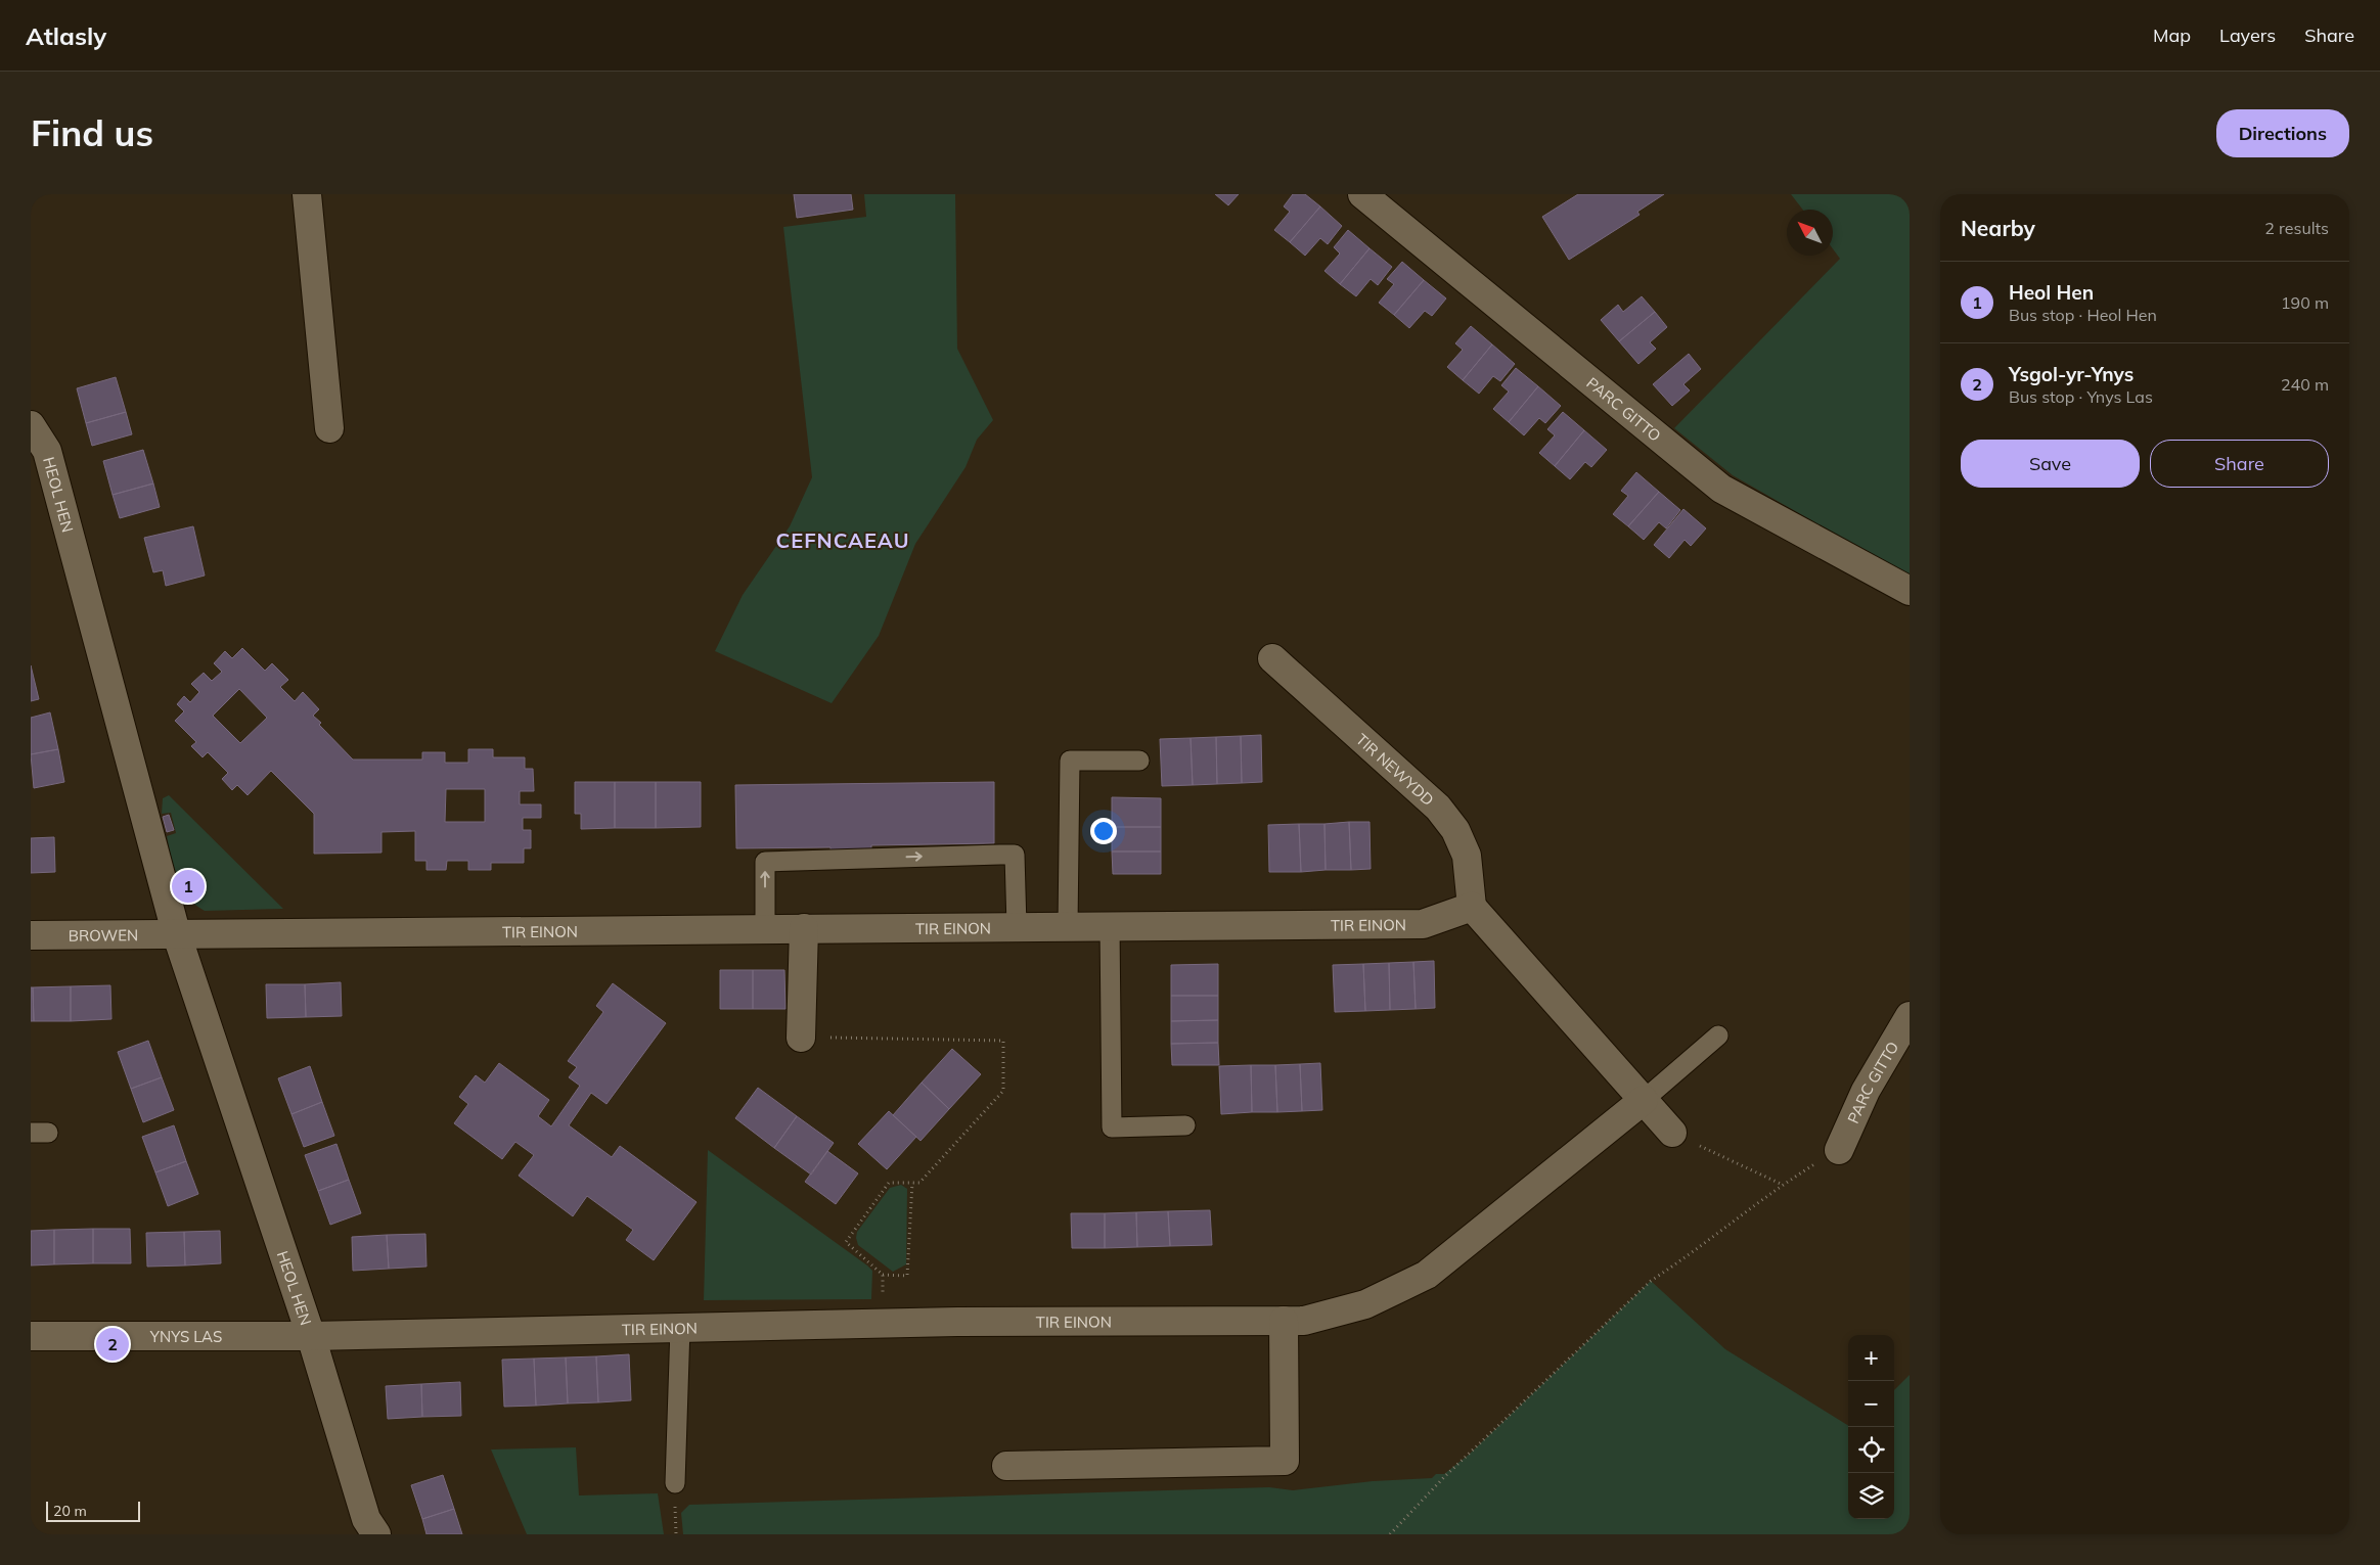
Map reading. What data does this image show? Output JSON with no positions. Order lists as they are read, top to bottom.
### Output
{
  "streets": {
    "street": [
      "PARC GITTO",
      "HEOL HEN",
      "TIR NEWYDD",
      "TIR EINON",
      "BROWEN",
      "YNYS LAS"
    ]
  },
  "crossings": [
    ["HEOL HEN", "TIR EINON"],
    ["HEOL HEN", "BROWEN"],
    ["HEOL HEN", "YNYS LAS"],
    ["TIR NEWYDD", "TIR EINON"],
    ["TIR EINON", "BROWEN"],
    ["TIR EINON", "YNYS LAS"]
  ],
  "districts": ["CEFNCAEAU"],
  "scale_bar": "20 m",
  "north": "top left",
  "page": {
    "header": "Atlasly",
    "nav": ["Map", "Layers", "Share"],
    "buttons": [
      "Directions",
      ["Save", "Share"]
    ],
    "title": "Find us",
    "heading": ["Nearby", "2 results"],
    "list": [
      {
        "mark": "1",
        "name": "Heol Hen",
        "note": "Bus stop · Heol Hen",
        "value": "190 m"
      },
      {
        "mark": "2",
        "name": "Ysgol-yr-Ynys",
        "note": "Bus stop · Ynys Las",
        "value": "240 m"
      }
    ],
    "pins": ["1", "2"],
    "map_buttons": ["+", "−"],
    "scale": "20 m"
  }
}
